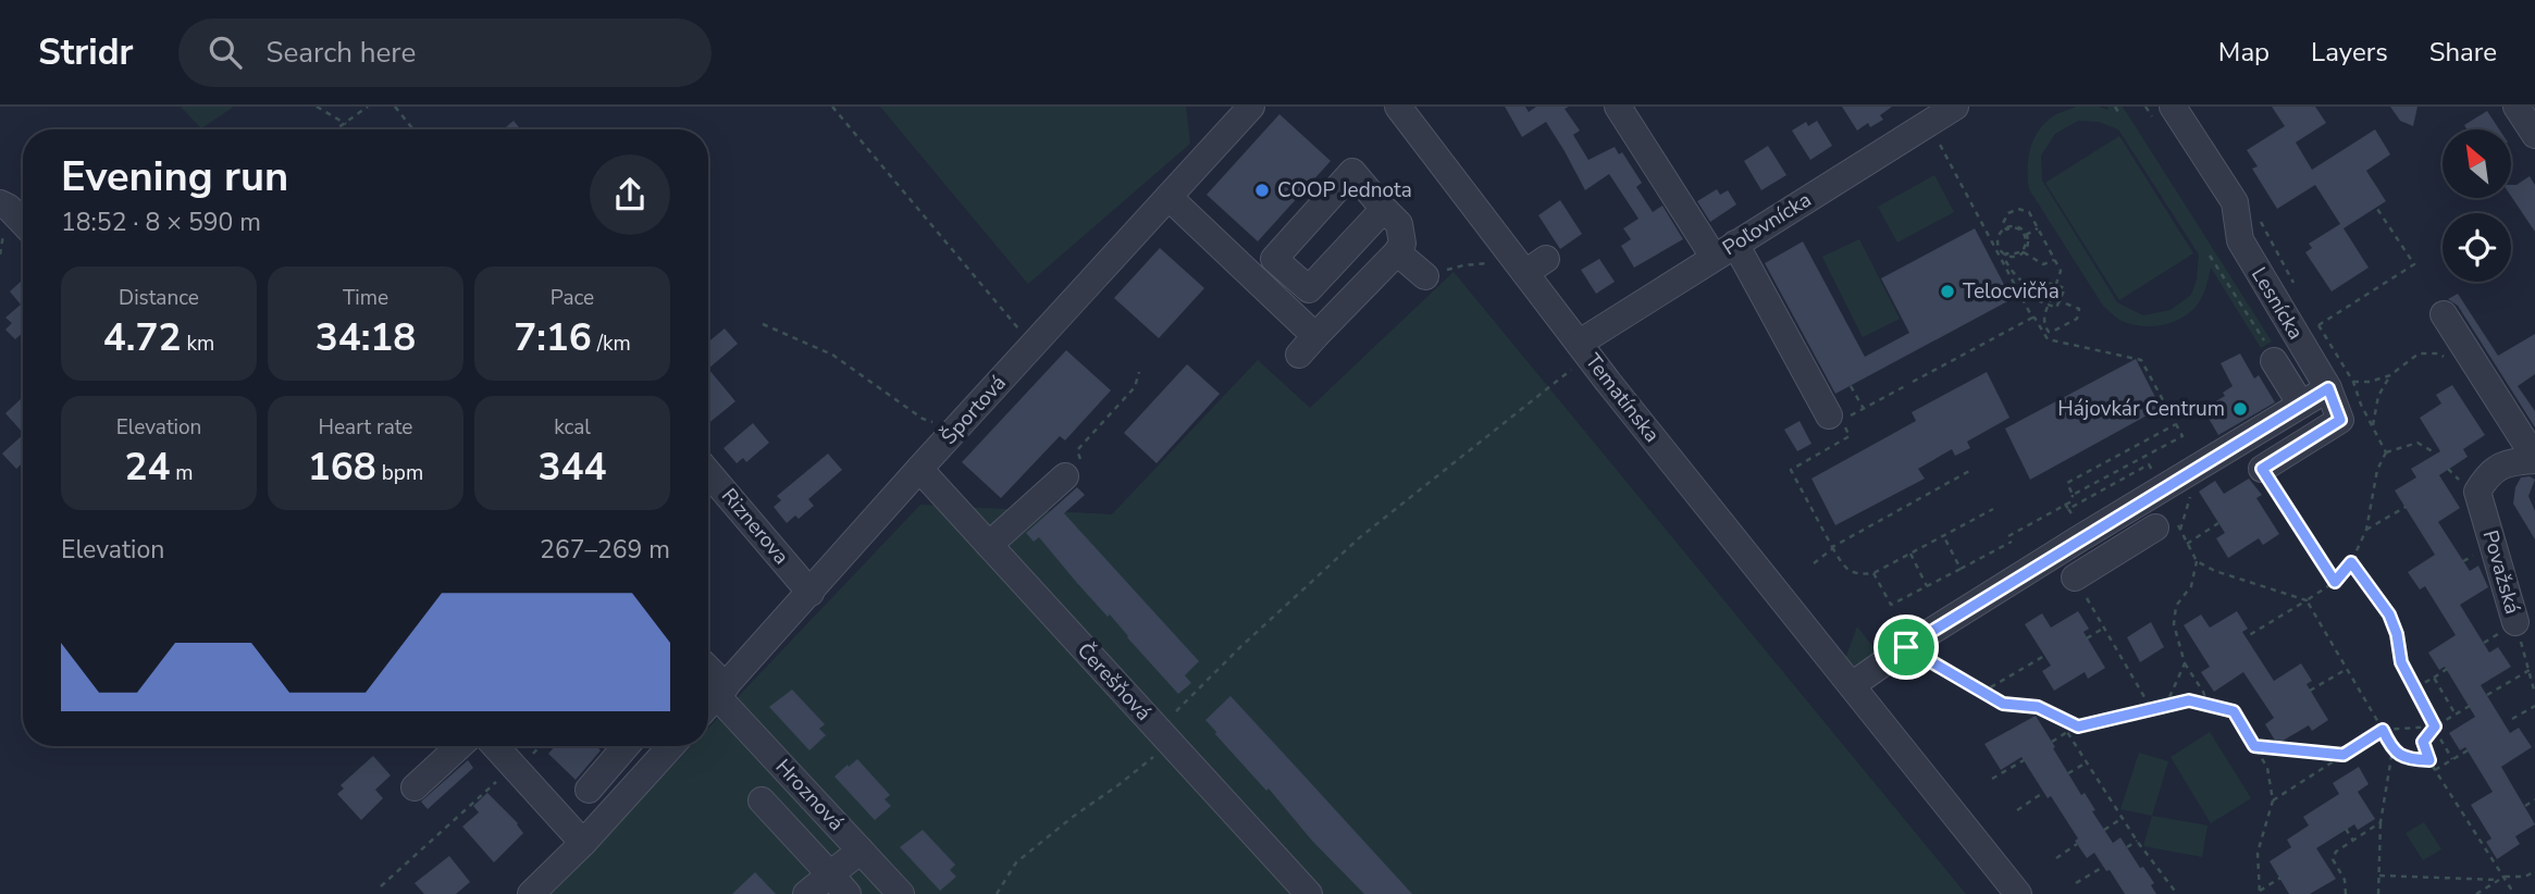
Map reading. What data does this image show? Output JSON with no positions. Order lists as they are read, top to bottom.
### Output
{
  "streets": {
    "street": [
      "Poľovnícka",
      "Lesnícka",
      "Tematínska",
      "Športová",
      "Riznerova",
      "Považská",
      "Čerešňová",
      "Hroznová"
    ]
  },
  "crossings": [
    ["Poľovnícka", "Tematínska"],
    ["Športová", "Riznerova"],
    ["Športová", "Čerešňová"],
    ["Športová", "Hroznová"]
  ],
  "places": ["COOP Jednota", "Telocvičňa", "Hájovkár Centrum"],
  "north": "top left",
  "page": {
    "header": "Stridr",
    "search": "Search here",
    "nav": ["Map", "Layers", "Share"],
    "heading": ["Evening run", "18:52 · 8 × 590 m"],
    "stats": [
      ["Distance", "4.72 km"],
      ["Time", "34:18"],
      ["Pace", "7:16 /km"],
      ["Elevation", "24 m"],
      ["Heart rate", "168 bpm"],
      ["kcal", "344"]
    ],
    "chart": ["Elevation", "267–269 m"]
  }
}
